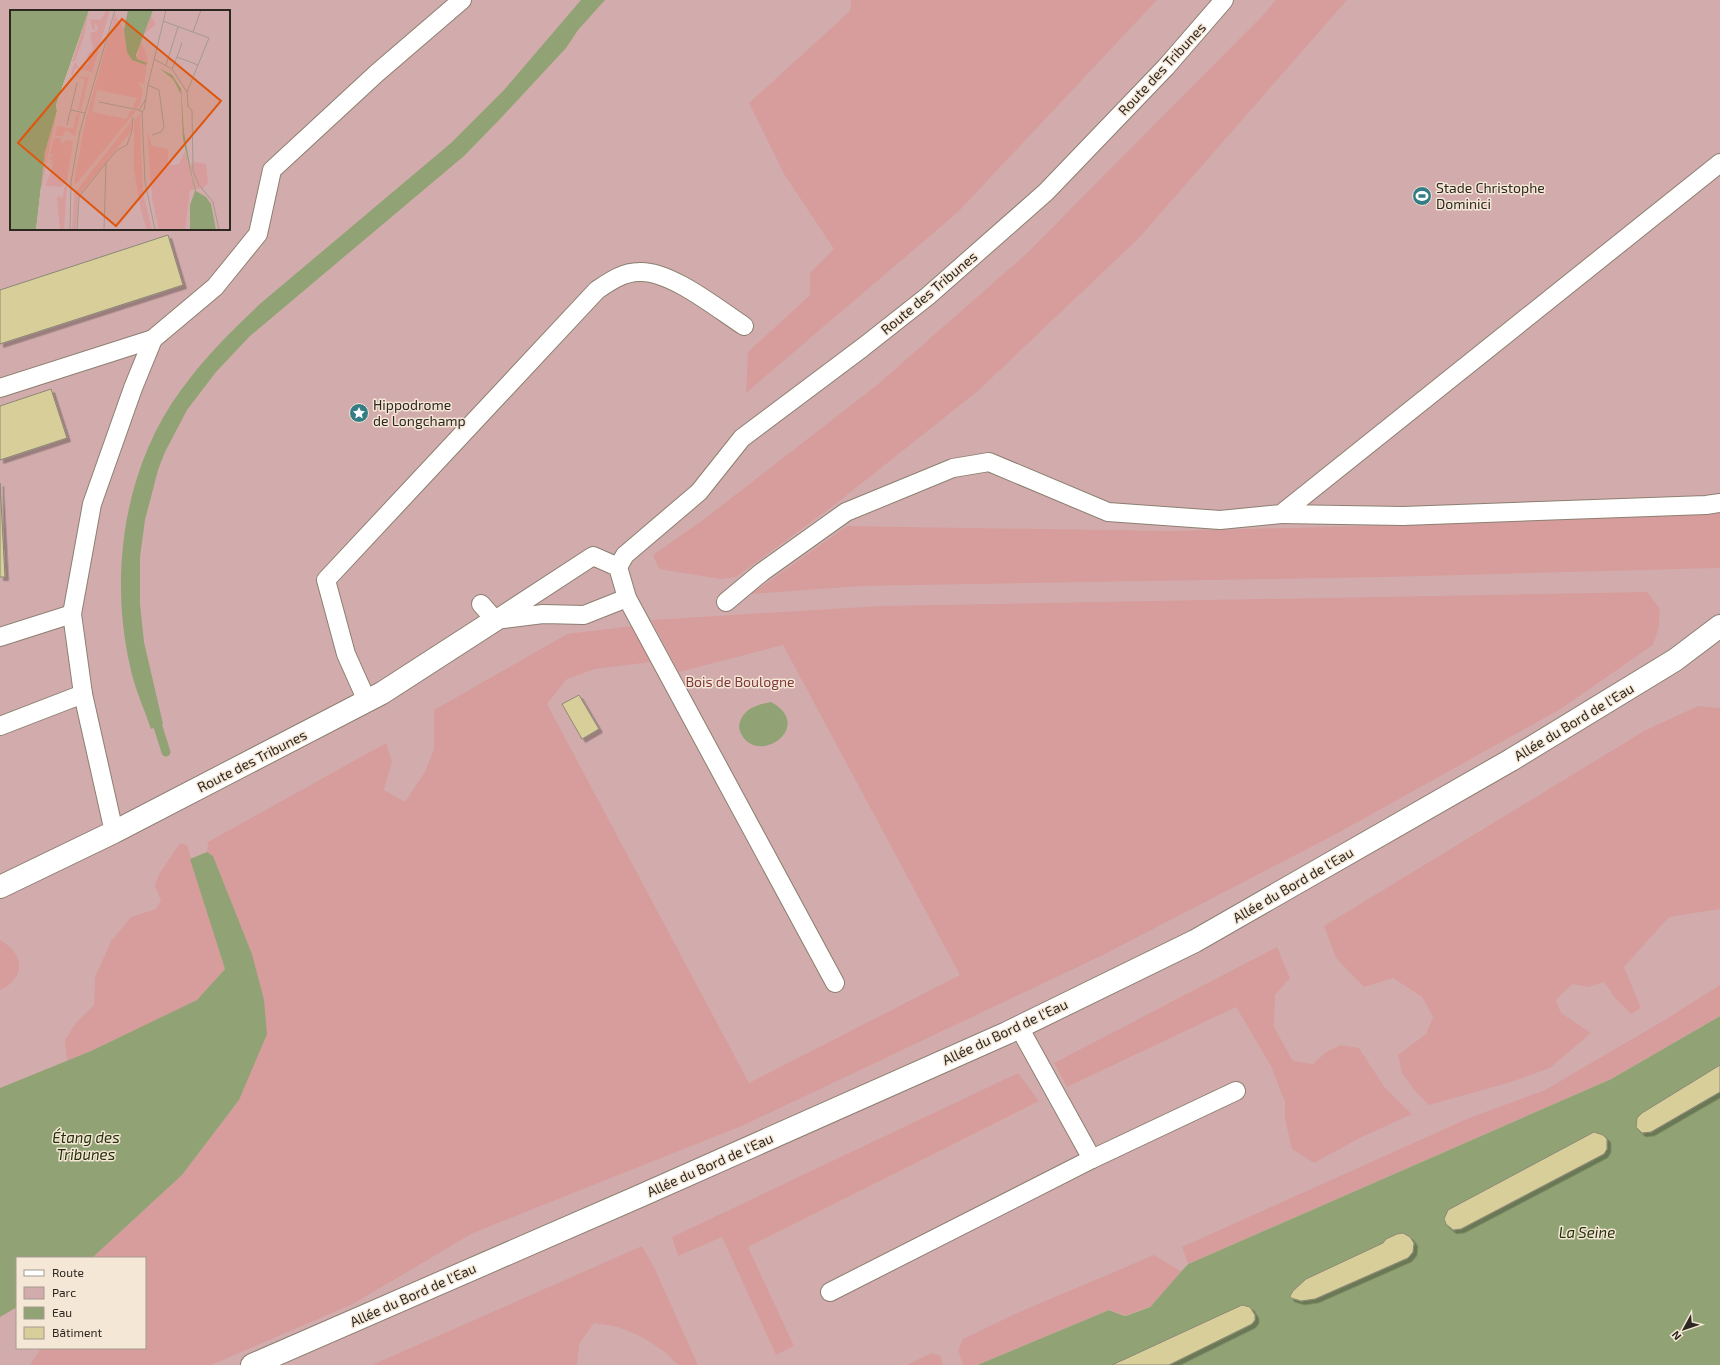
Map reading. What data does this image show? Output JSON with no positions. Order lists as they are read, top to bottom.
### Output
{
  "streets": {
    "main road": ["Route des Tribunes", "Allée du Bord de l'Eau"]
  },
  "water": ["Étang des Tribunes", "La Seine"],
  "parks": ["Bois de Boulogne"],
  "places": {
    "sports": ["Stade Christophe Dominici"],
    "place": ["Hippodrome de Longchamp"]
  },
  "legend": [
    "Route",
    "Parc",
    "Eau",
    "Bâtiment"
  ],
  "north": "bottom left"
}
